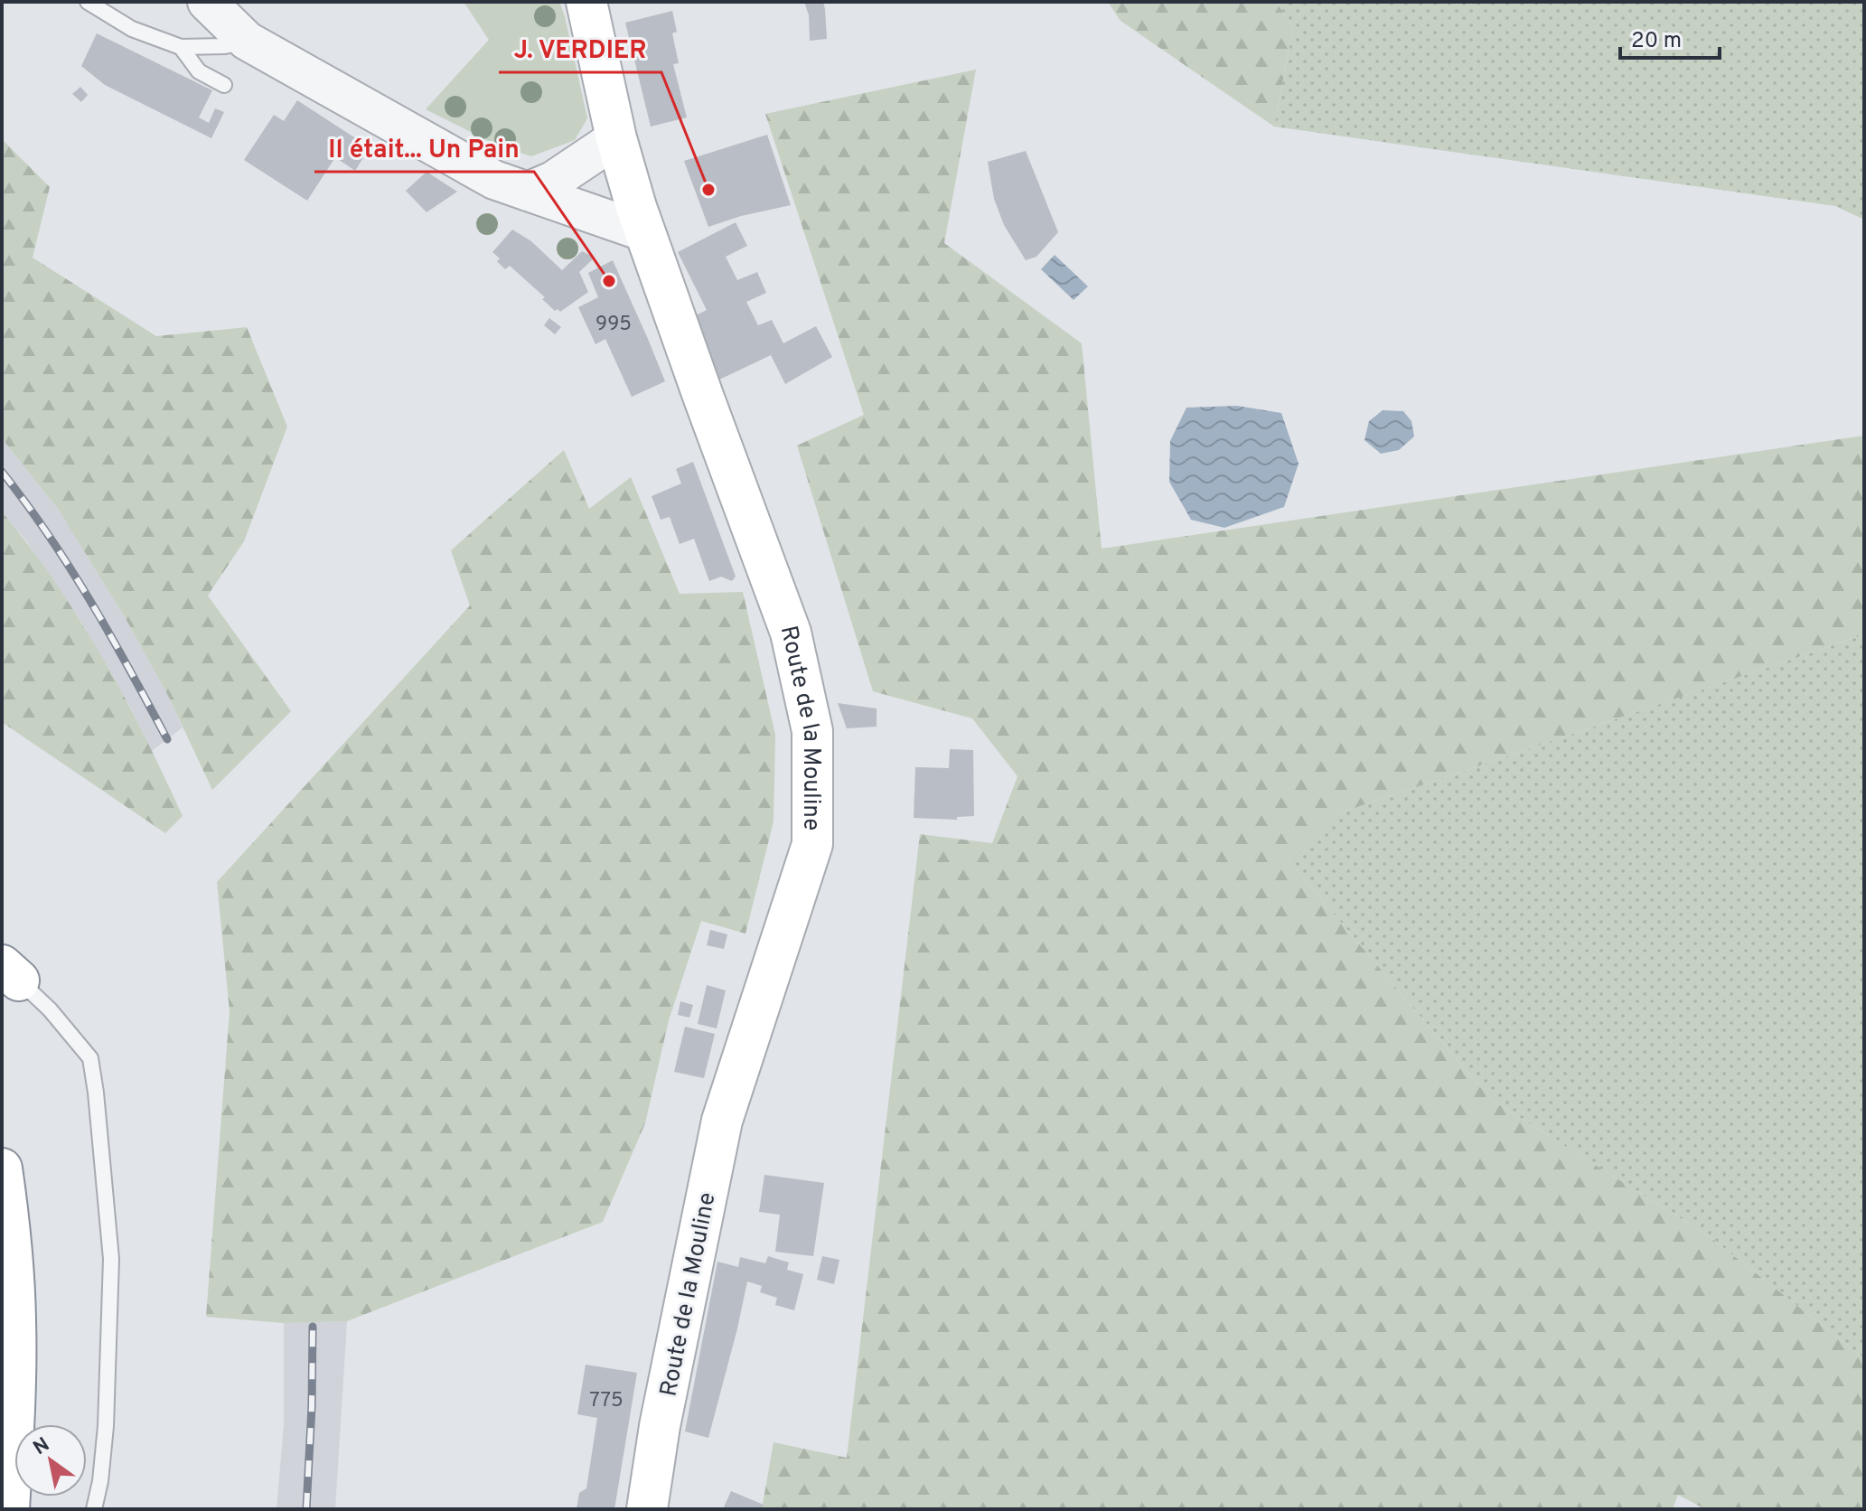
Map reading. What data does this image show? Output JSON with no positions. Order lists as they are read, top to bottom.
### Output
{
  "streets": {
    "main road": ["Route de la Mouline"]
  },
  "places": ["J. VERDIER", "Il était... Un Pain"],
  "house_numbers": ["995", "775"],
  "scale_bar": "20 m",
  "north": "top left"
}
